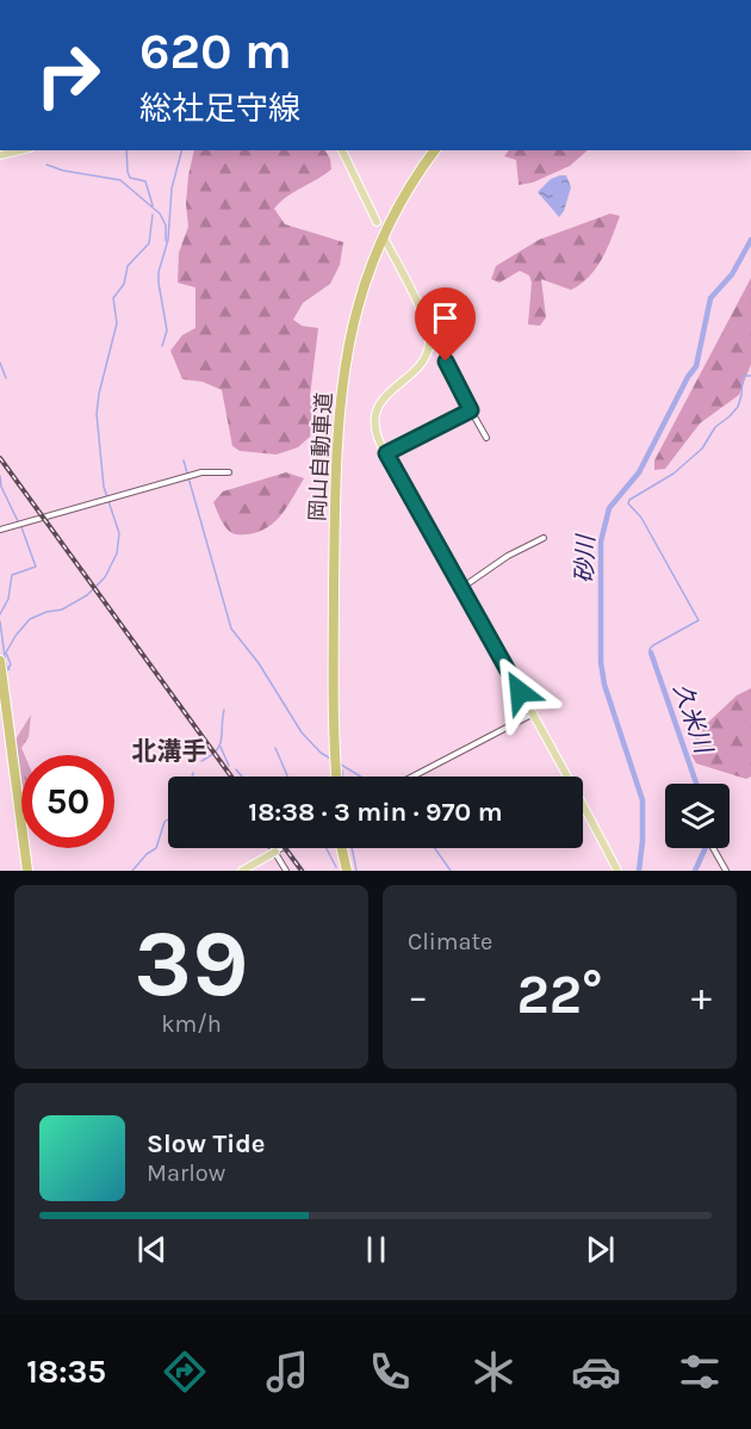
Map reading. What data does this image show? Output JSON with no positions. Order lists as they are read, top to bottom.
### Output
{
  "streets": {
    "highway": ["岡山自動車道"]
  },
  "districts": ["北溝手"],
  "water": ["砂川", "久米川"],
  "page": {
    "turn": ["620 m", "総社足守線"],
    "limit": "50",
    "trip": "18:38 · 3 min · 970 m",
    "tile": [
      ["39", "km/h"],
      "Climate"
    ],
    "heat": ["−", "22°", "+"],
    "song": ["Slow Tide", "Marlow"],
    "tabs": "18:35"
  }
}
